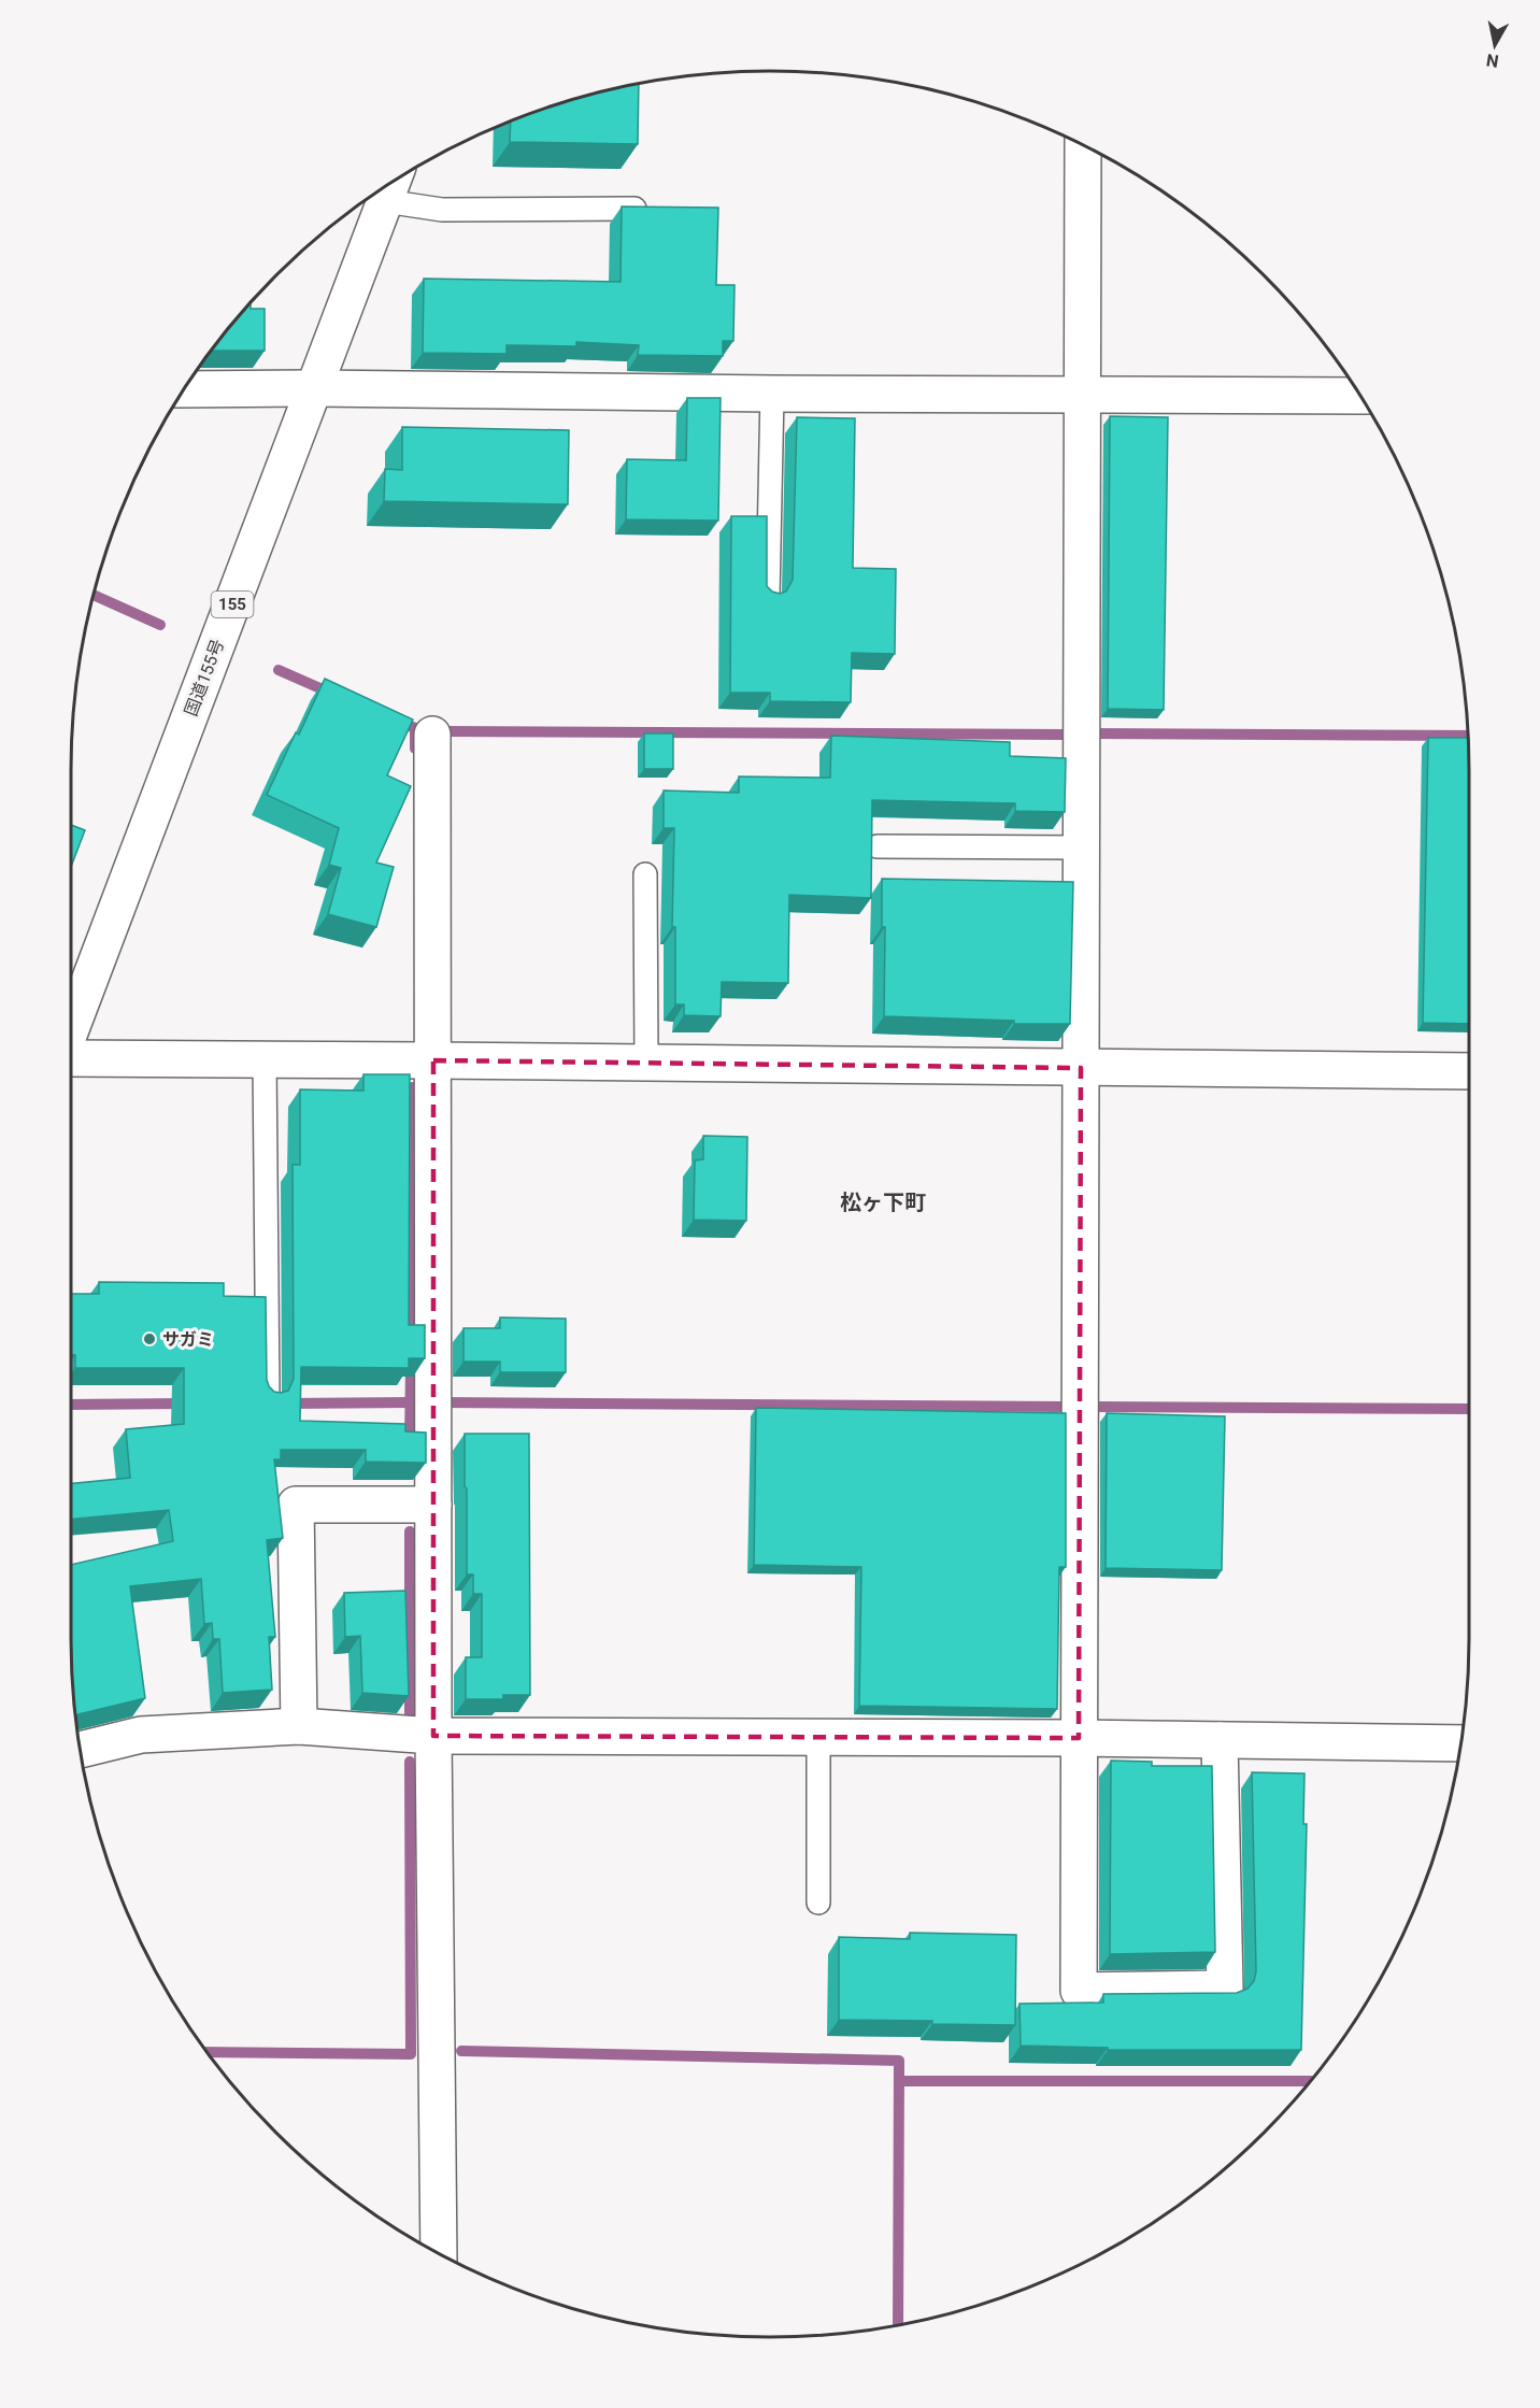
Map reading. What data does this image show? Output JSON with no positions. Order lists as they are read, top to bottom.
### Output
{
  "streets": {
    "main road": ["155", "国道155号"]
  },
  "districts": ["松ヶ下町"],
  "places": ["サガミ"],
  "north": "bottom"
}
